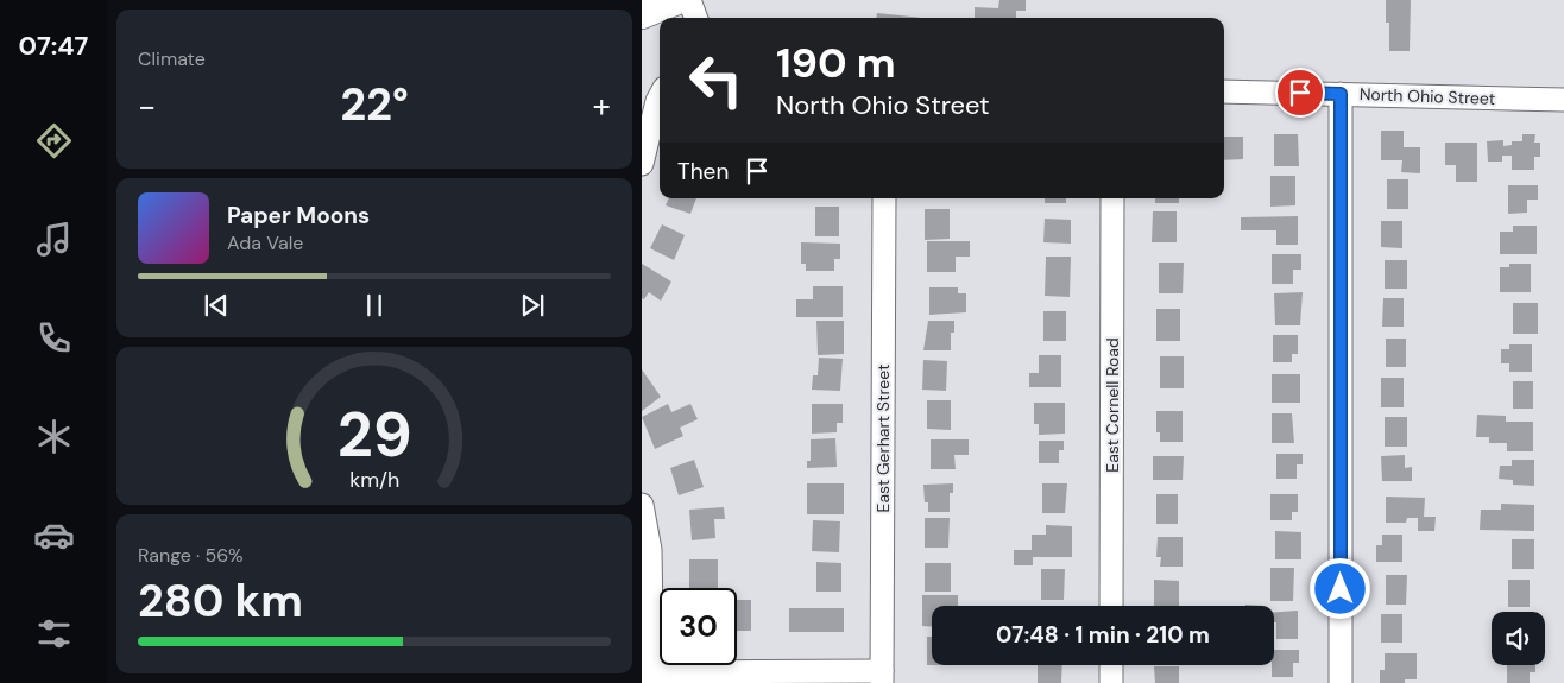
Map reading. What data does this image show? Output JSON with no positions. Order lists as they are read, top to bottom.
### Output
{
  "streets": {
    "street": ["North Ohio Street", "East Cornell Road", "East Gerhart Street"]
  },
  "page": {
    "tabs": "07:47",
    "tile": [
      "Climate",
      ["Range · 56%", "280 km"]
    ],
    "turn": ["190 m", "North Ohio Street"],
    "heat": ["−", "22°", "+"],
    "then": "Then",
    "song": ["Paper Moons", "Ada Vale"],
    "limit": "30",
    "trip": "07:48 · 1 min · 210 m",
    "gauge": ["29", "km/h"]
  }
}
